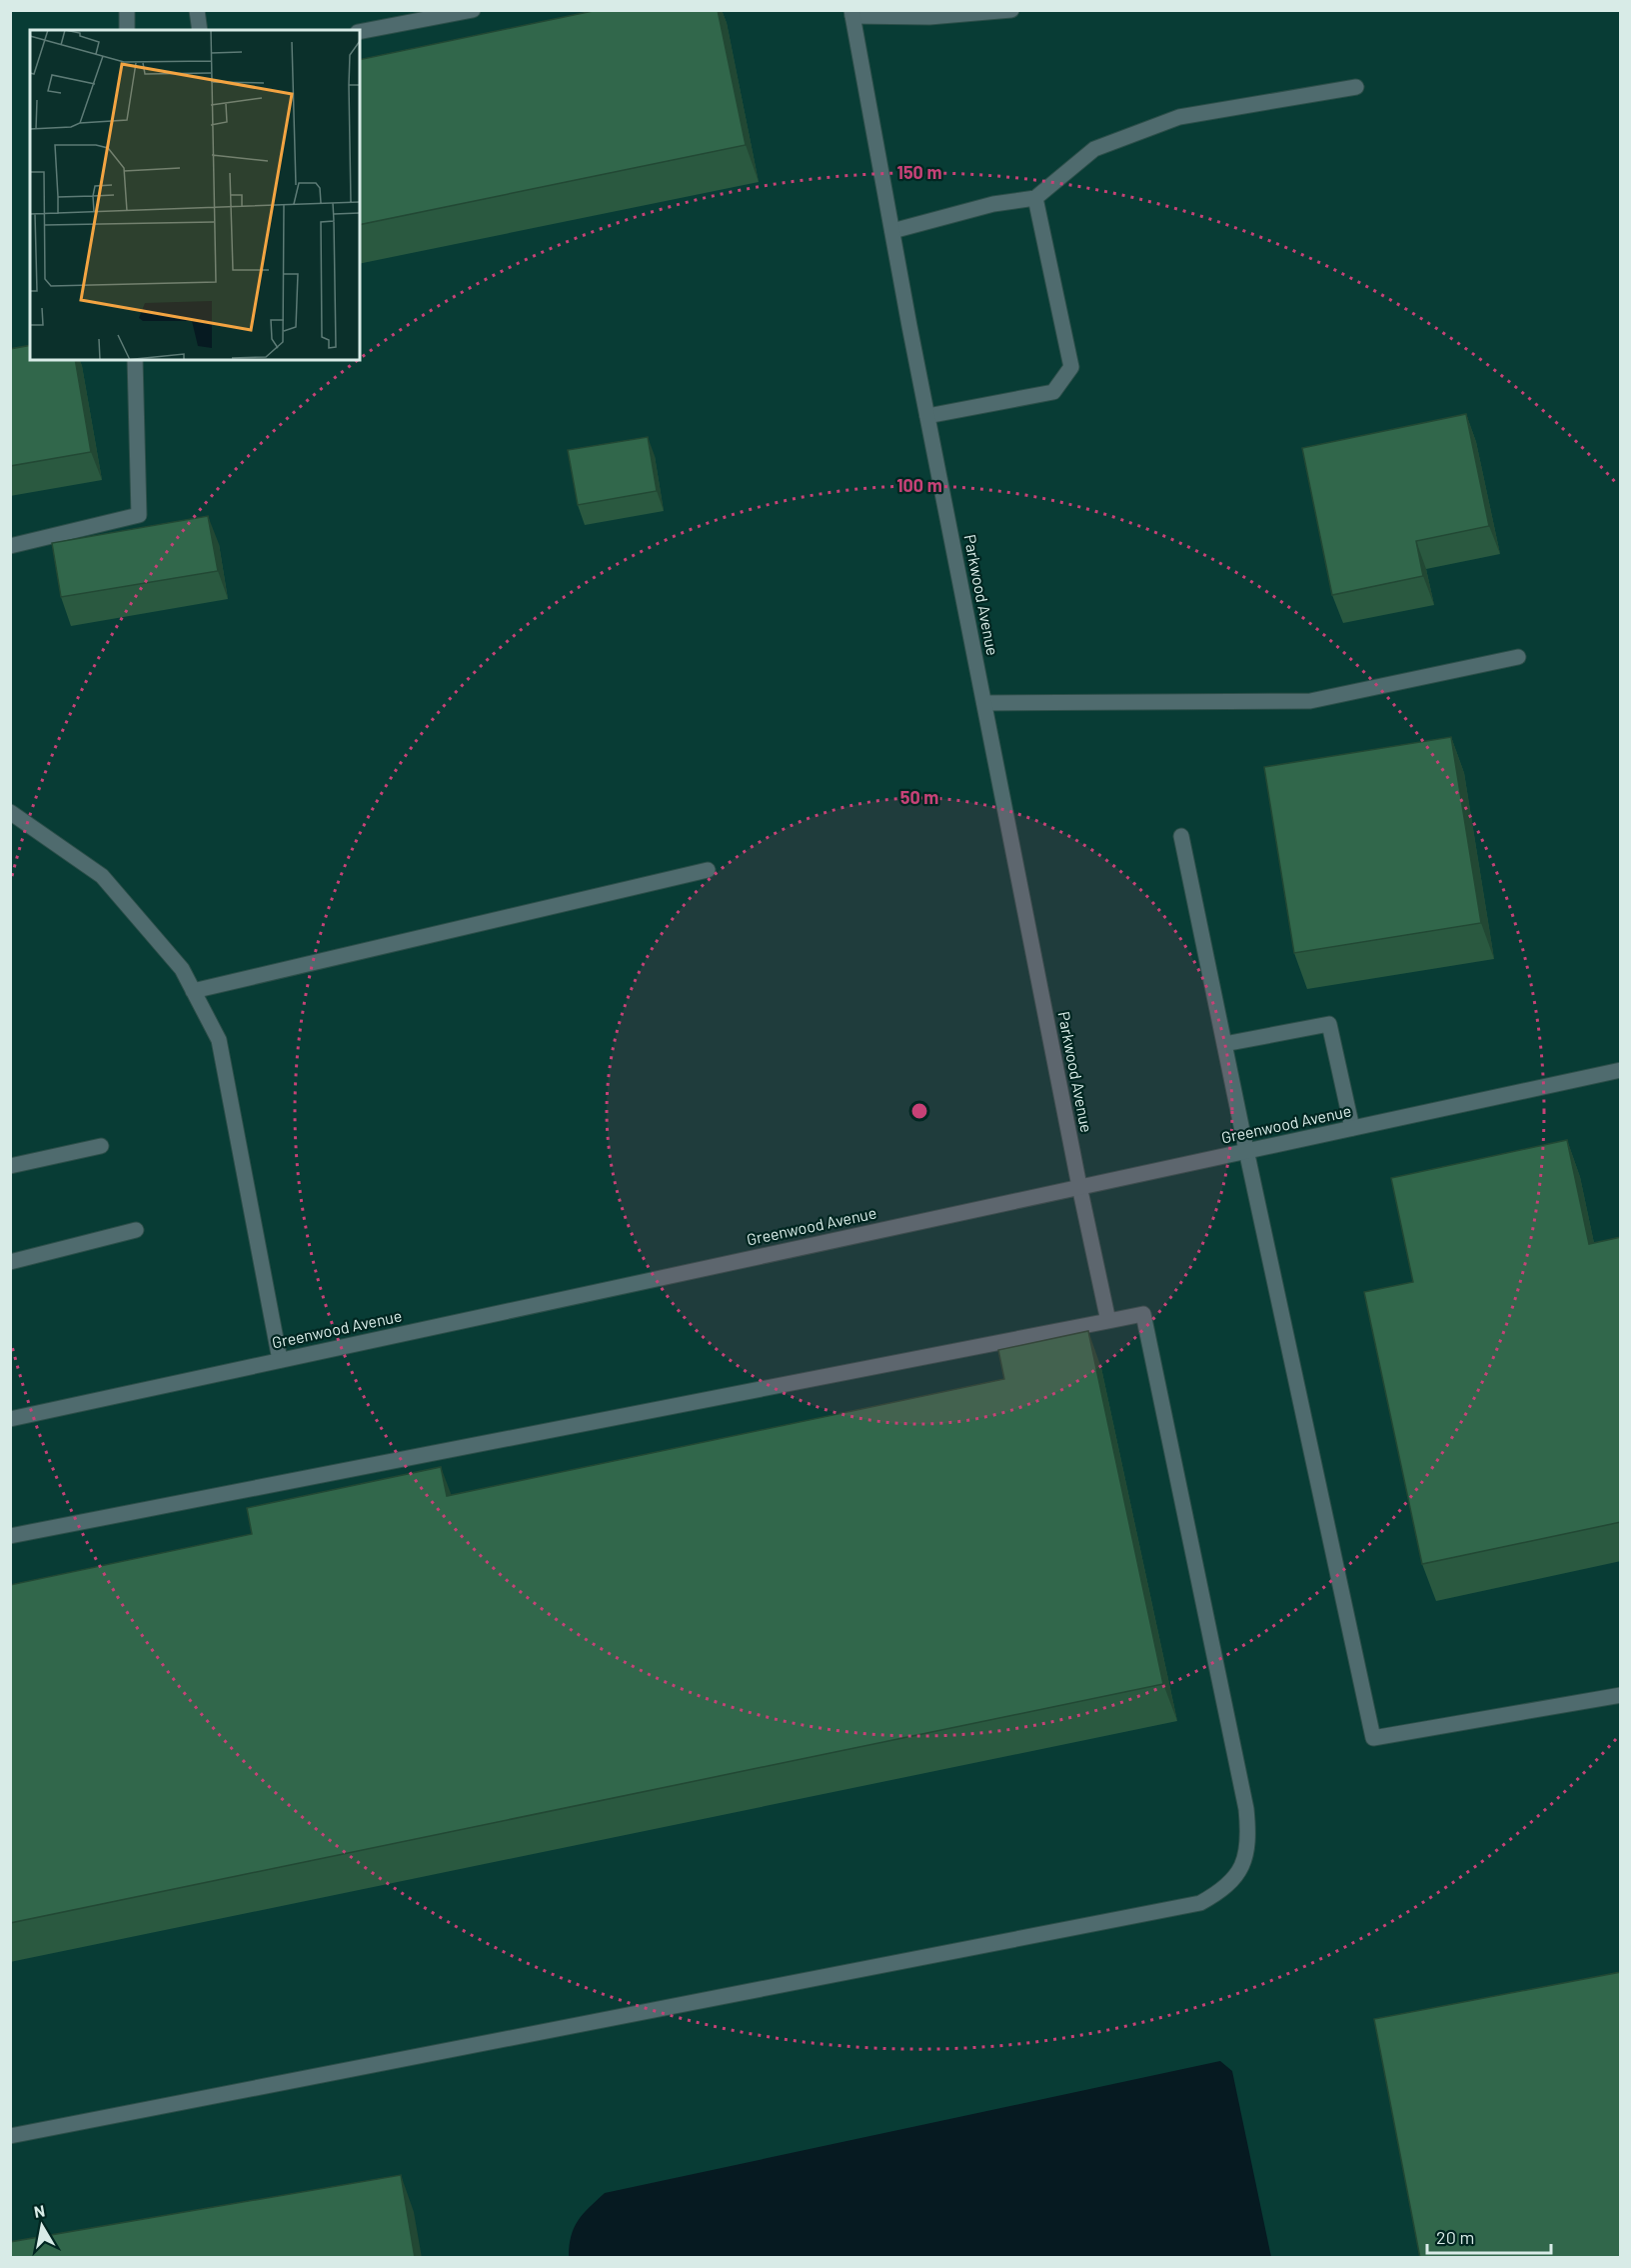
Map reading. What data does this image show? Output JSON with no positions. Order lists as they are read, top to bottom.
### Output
{
  "streets": {
    "street": ["Parkwood Avenue", "Greenwood Avenue"]
  },
  "crossings": [
    ["Parkwood Avenue", "Greenwood Avenue"]
  ],
  "scale_bar": "20 m",
  "north": "top",
  "rings": ["150 m", "100 m", "50 m"]
}
